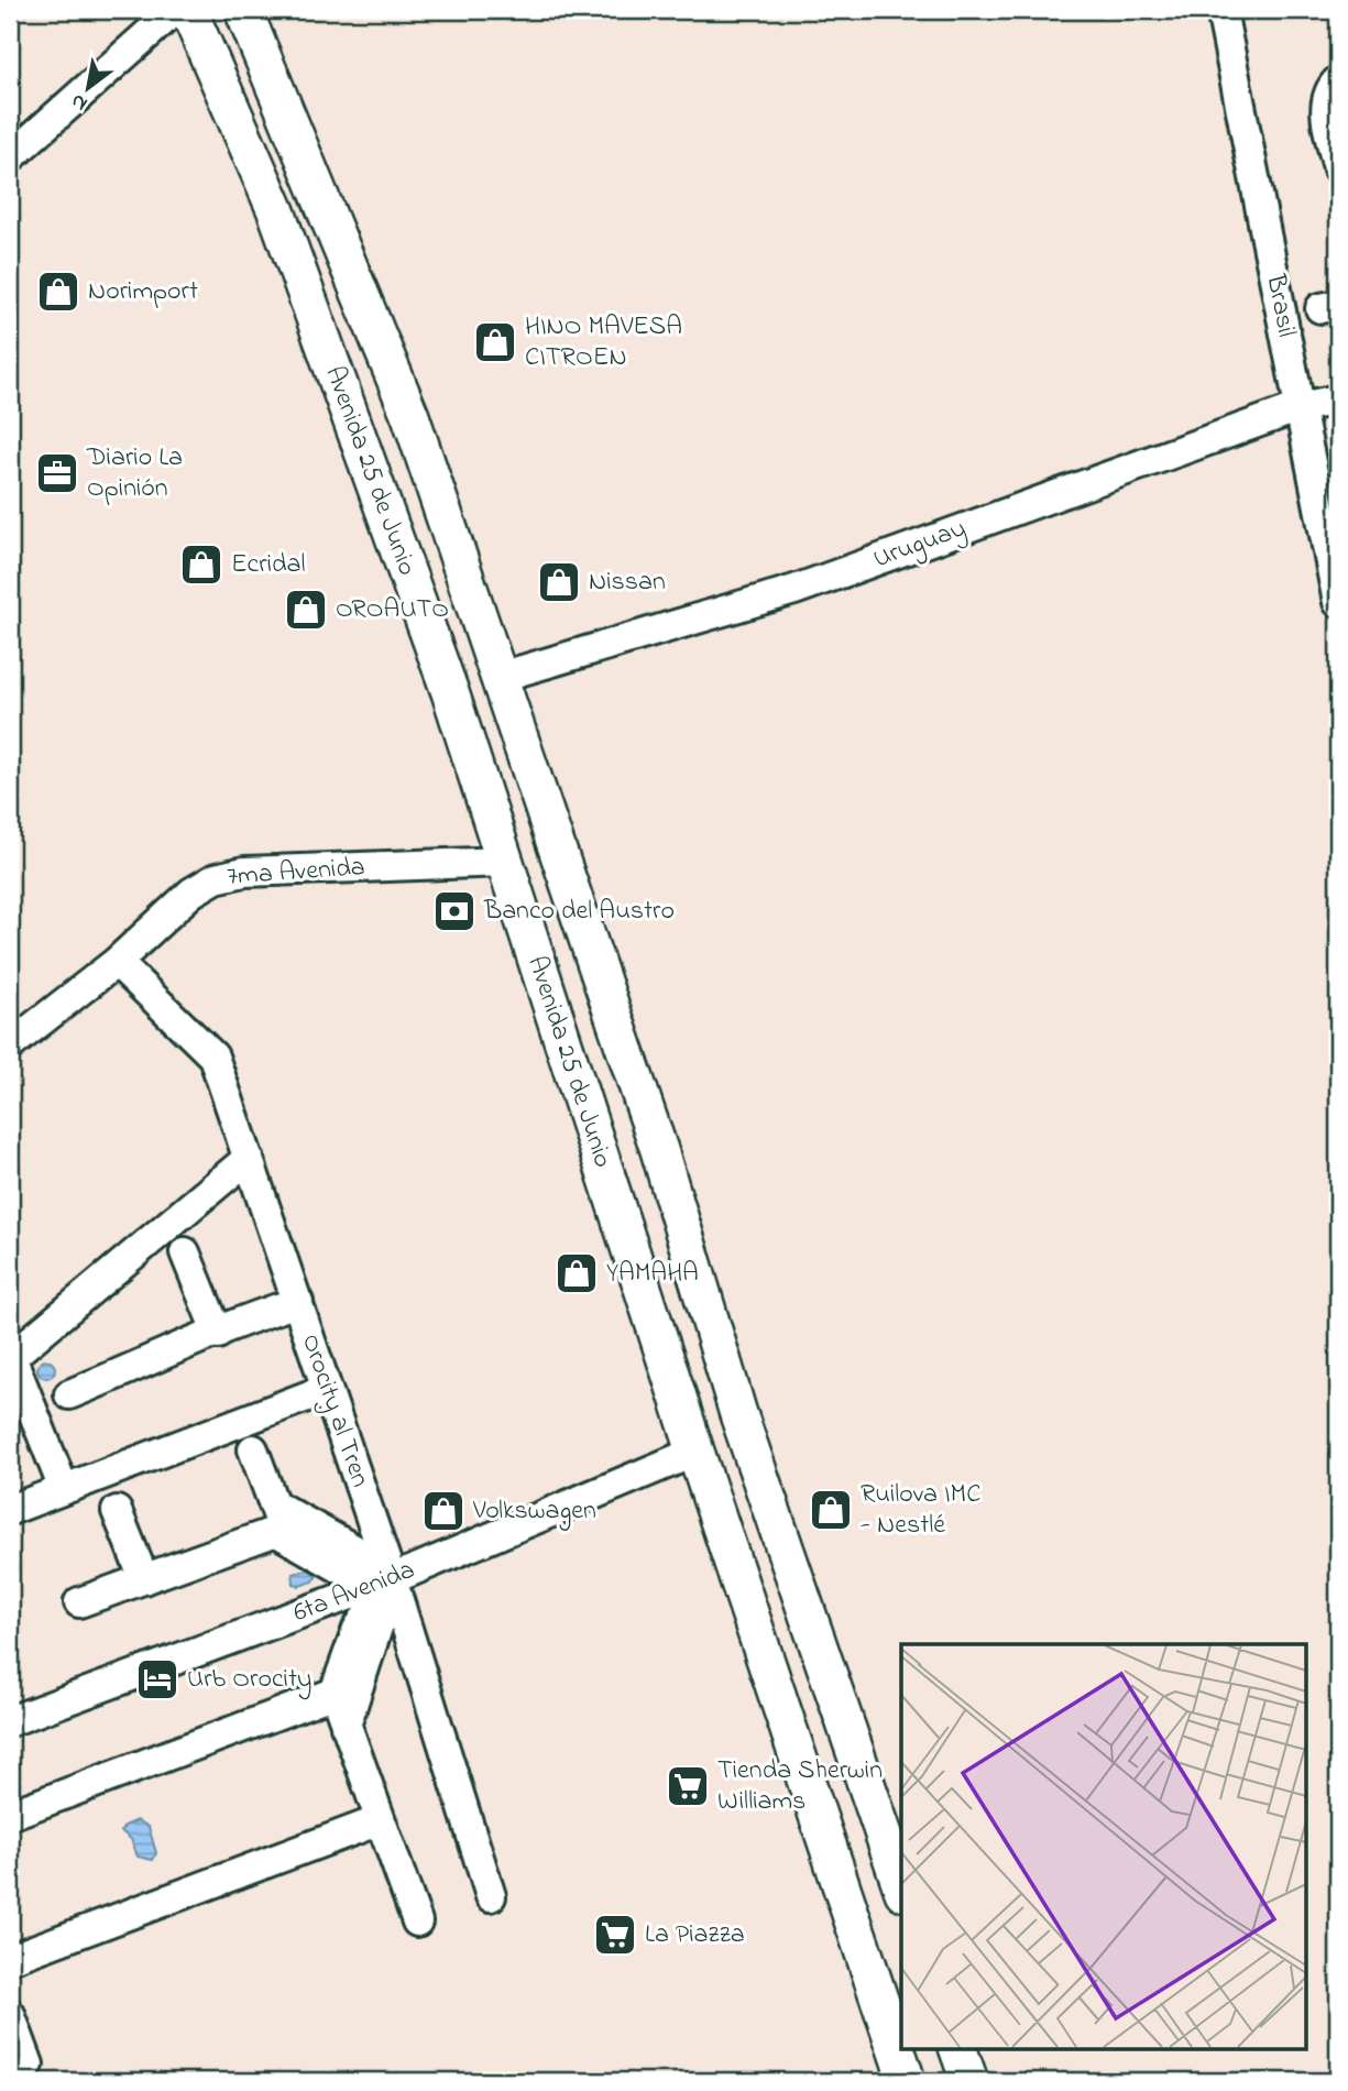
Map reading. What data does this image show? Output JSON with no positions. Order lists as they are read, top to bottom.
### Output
{
  "streets": {
    "main road": ["Avenida 25 de Junio"],
    "street": [
      "Brasil",
      "Uruguay",
      "7ma Avenida",
      "Orocity al Tren",
      "6ta Avenida"
    ]
  },
  "crossings": [
    ["Brasil", "Uruguay"],
    ["Avenida 25 de Junio", "Uruguay"],
    ["Avenida 25 de Junio", "7ma Avenida"],
    ["Avenida 25 de Junio", "6ta Avenida"],
    ["7ma Avenida", "Orocity al Tren"],
    ["Orocity al Tren", "6ta Avenida"]
  ],
  "places": {
    "shop": [
      "Norimport",
      "HINO MAVESA CITROEN",
      "Ecridal",
      "Nissan",
      "OROAUTO",
      "YAMAHA",
      "Ruilova IMC - Nestlé",
      "Volkswagen"
    ],
    "office": ["Diario La Opinión"],
    "bank": ["Banco del Austro"],
    "hotel": ["Urb Orocity"],
    "supermarket": ["Tienda Sherwin Williams", "La Piazza"]
  },
  "north": "bottom left"
}
